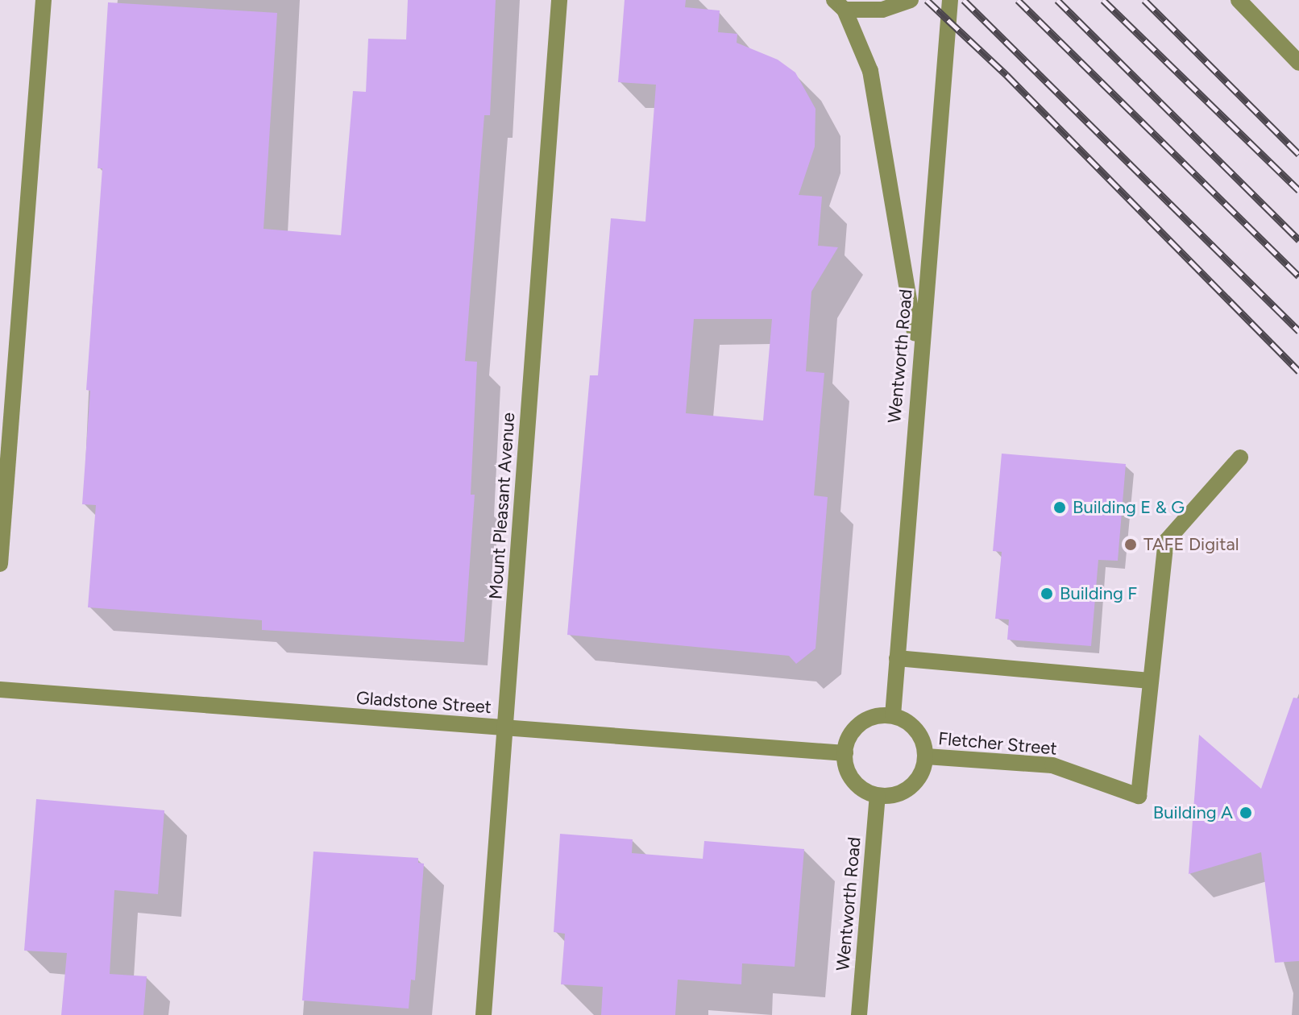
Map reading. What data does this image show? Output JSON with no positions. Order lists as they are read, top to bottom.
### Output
{
  "streets": {
    "street": [
      "Wentworth Road",
      "Mount Pleasant Avenue",
      "Gladstone Street",
      "Fletcher Street"
    ]
  },
  "crossings": [
    ["Wentworth Road", "Gladstone Street"],
    ["Wentworth Road", "Fletcher Street"],
    ["Mount Pleasant Avenue", "Gladstone Street"],
    ["Gladstone Street", "Fletcher Street"]
  ],
  "places": [
    "Building E & G",
    "TAFE Digital",
    "Building F",
    "Building A"
  ]
}
